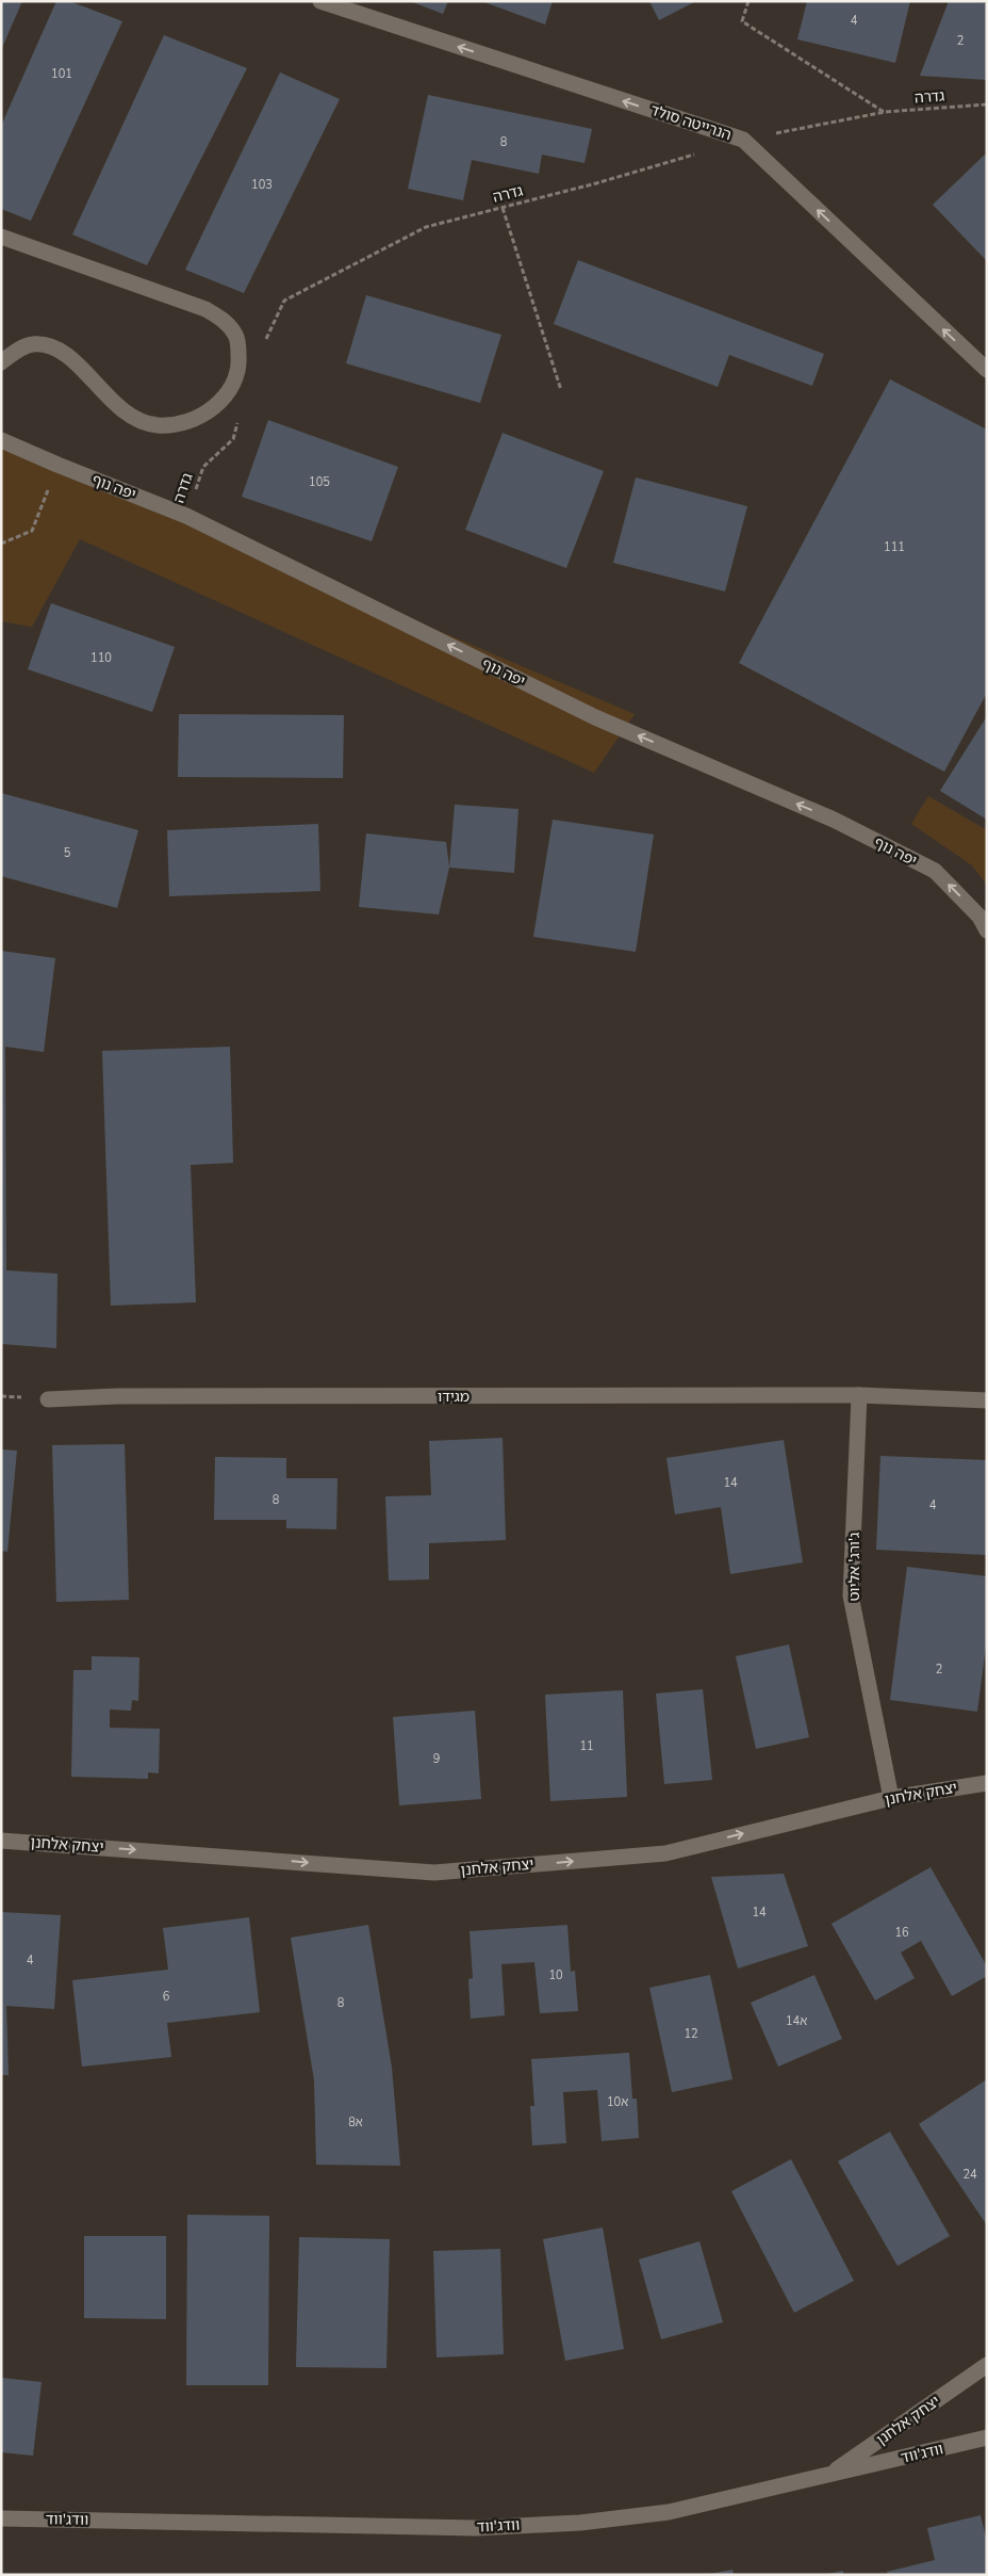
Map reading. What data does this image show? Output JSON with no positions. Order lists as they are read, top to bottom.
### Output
{
  "streets": {
    "street": [
      "הנרייטה סולד",
      "יפה נוף",
      "מגידו",
      "ג'ורג' אליוט",
      "יצחק אלחנן",
      "וודג'ווד"
    ],
    "path": ["גדרה"]
  },
  "crossings": [
    ["גדרה", "הנרייטה סולד"],
    ["גדרה", "יפה נוף"],
    ["מגידו", "ג'ורג' אליוט"],
    ["ג'ורג' אליוט", "יצחק אלחנן"],
    ["יצחק אלחנן", "וודג'ווד"]
  ],
  "one_way": ["הנרייטה סולד", "יפה נוף", "יצחק אלחנן"],
  "house_numbers": [
    "4",
    "2",
    "101",
    "8",
    "103",
    "105",
    "111",
    "110",
    "5",
    "14",
    "8",
    "4",
    "2",
    "11",
    "9",
    "14",
    "16",
    "4",
    "10",
    "6",
    "8",
    "14א",
    "12",
    "10א",
    "8א",
    "24"
  ]
}
